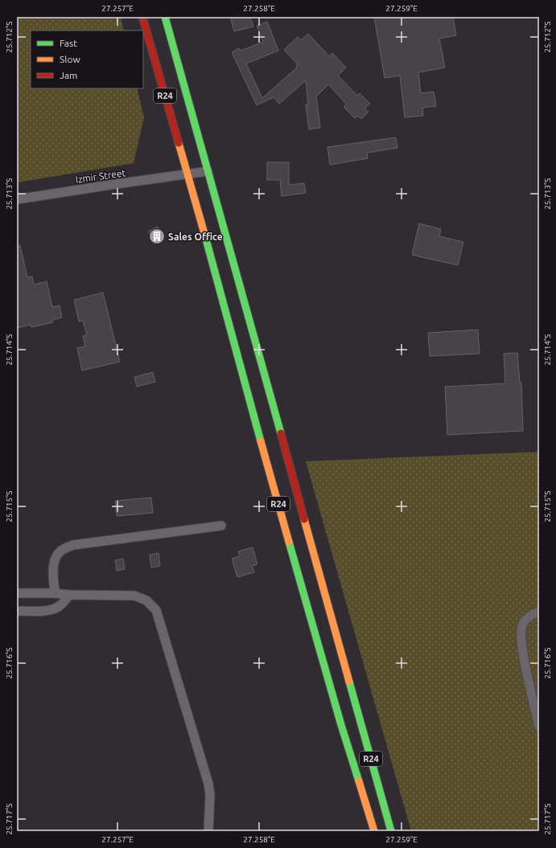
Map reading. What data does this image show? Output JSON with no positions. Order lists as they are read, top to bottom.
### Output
{
  "streets": {
    "main road": ["R24"],
    "street": ["Izmir Street"]
  },
  "crossings": [
    ["R24", "Izmir Street"]
  ],
  "places": {
    "building": ["Sales Office"]
  },
  "legend": ["Fast", "Slow", "Jam"],
  "coordinates": [
    "27.257°E",
    "27.258°E",
    "27.259°E",
    "25.712°S",
    "25.713°S",
    "25.714°S",
    "25.715°S",
    "25.716°S",
    "25.717°S"
  ]
}
